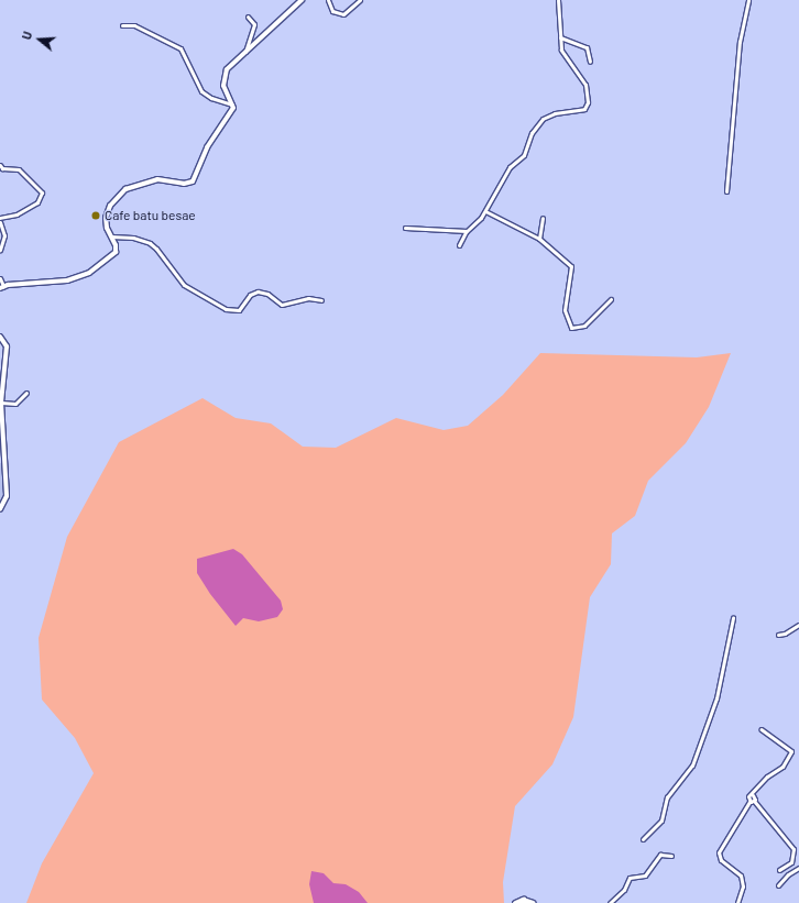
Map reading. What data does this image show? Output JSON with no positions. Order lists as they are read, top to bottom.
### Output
{
  "places": ["Cafe batu besae"],
  "north": "left"
}
